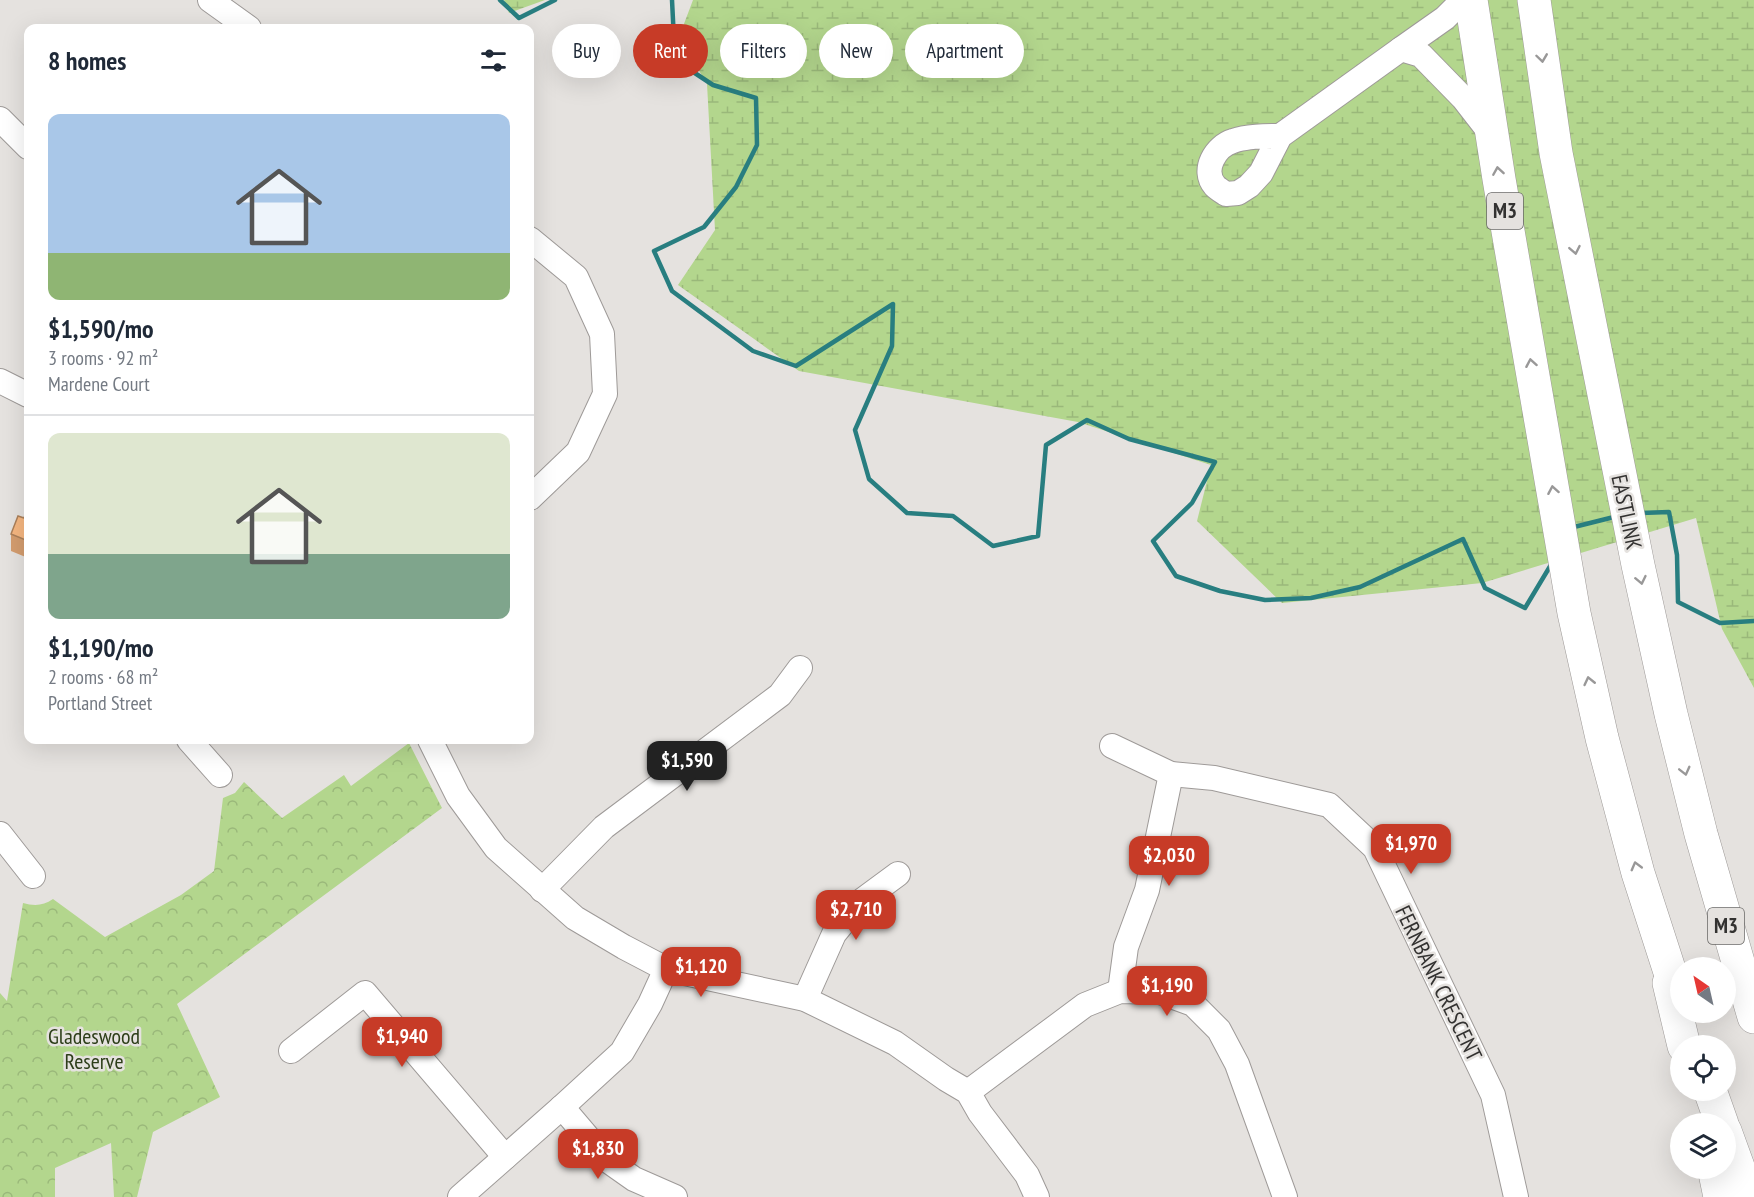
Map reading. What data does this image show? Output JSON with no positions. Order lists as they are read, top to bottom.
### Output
{
  "streets": {
    "highway": ["M3", "EASTLINK"],
    "street": ["FERNBANK CRESCENT"]
  },
  "parks": ["Gladeswood Reserve"],
  "north": "top left",
  "page": {
    "chip": [
      "Buy",
      "Rent",
      "Filters",
      "New",
      "Apartment"
    ],
    "heading": "8 homes",
    "list": [
      {
        "name": "$1,590/mo",
        "note": "3 rooms · 92 m² · Mardene Court"
      },
      {
        "name": "$1,190/mo",
        "note": "2 rooms · 68 m² · Portland Street"
      }
    ],
    "price": [
      "$1,590",
      "$1,970",
      "$2,030",
      "$2,710",
      "$1,120",
      "$1,190",
      "$1,940",
      "$1,830"
    ]
  }
}
